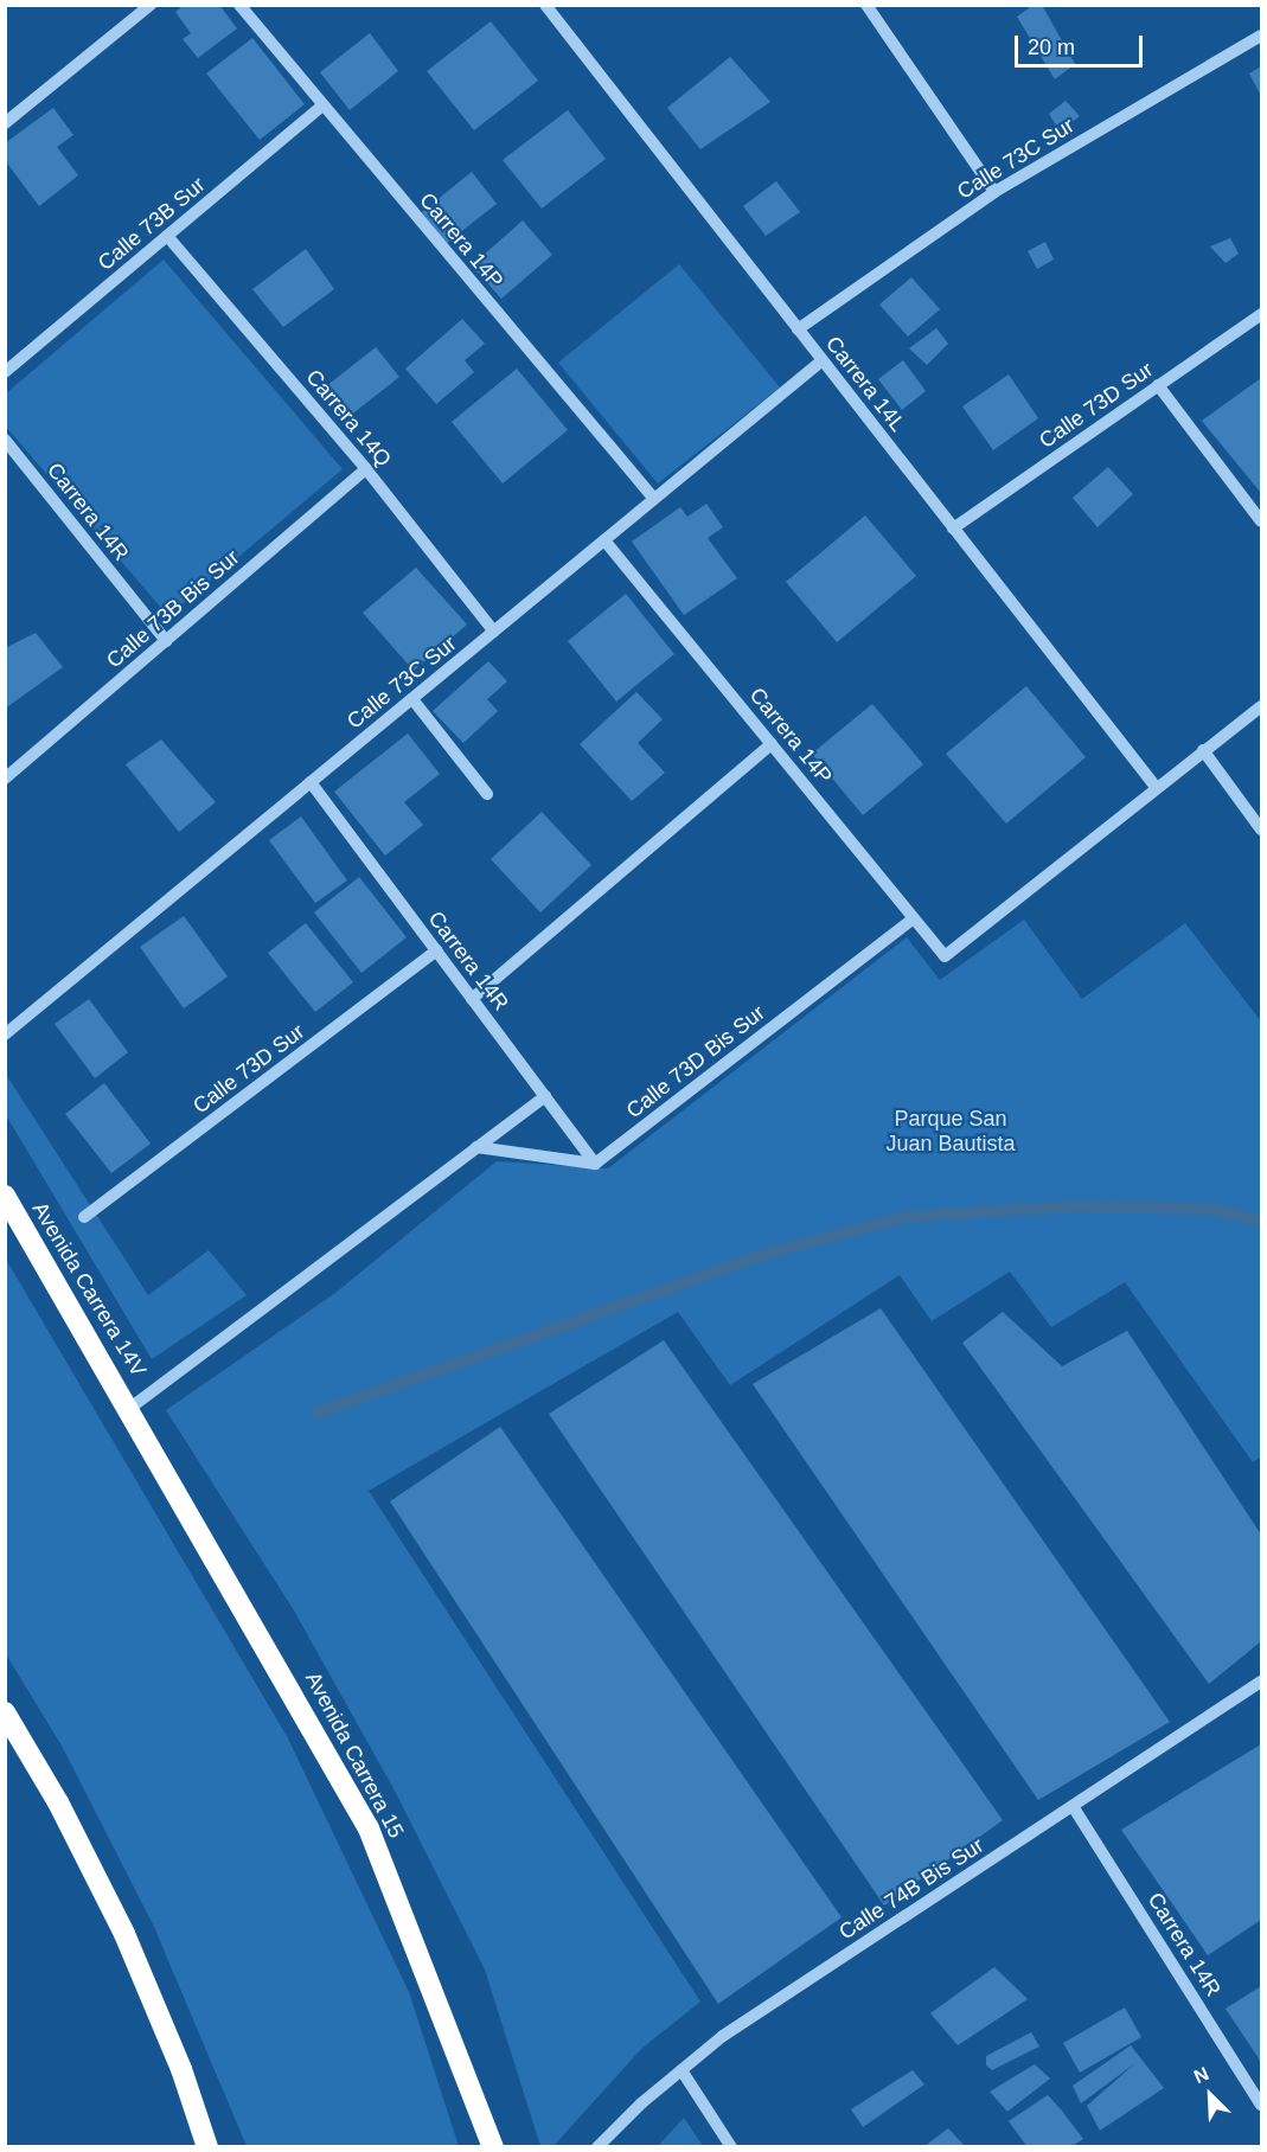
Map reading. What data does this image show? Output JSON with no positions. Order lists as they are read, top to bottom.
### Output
{
  "streets": {
    "highway": ["Avenida Carrera 14V", "Avenida Carrera 15"],
    "street": [
      "Calle 73C Sur",
      "Calle 73B Sur",
      "Carrera 14P",
      "Carrera 14L",
      "Calle 73D Sur",
      "Carrera 14Q",
      "Carrera 14R",
      "Calle 73B Bis Sur",
      "Calle 73D Bis Sur",
      "Calle 74B Bis Sur"
    ]
  },
  "crossings": [
    ["Calle 73C Sur", "Carrera 14P"],
    ["Calle 73C Sur", "Carrera 14L"],
    ["Calle 73C Sur", "Carrera 14Q"],
    ["Calle 73C Sur", "Carrera 14R"],
    ["Calle 73B Sur", "Carrera 14P"],
    ["Calle 73B Sur", "Carrera 14Q"],
    ["Carrera 14P", "Carrera 14L"],
    ["Carrera 14P", "Calle 73D Bis Sur"],
    ["Carrera 14L", "Calle 73D Sur"],
    ["Calle 73D Sur", "Carrera 14R"],
    ["Carrera 14Q", "Calle 73B Bis Sur"],
    ["Carrera 14R", "Calle 73B Bis Sur"],
    ["Carrera 14R", "Calle 73D Bis Sur"],
    ["Carrera 14R", "Calle 74B Bis Sur"],
    ["Avenida Carrera 14V", "Avenida Carrera 15"]
  ],
  "parks": ["Parque San Juan Bautista"],
  "scale_bar": "20 m",
  "north": "top left"
}
